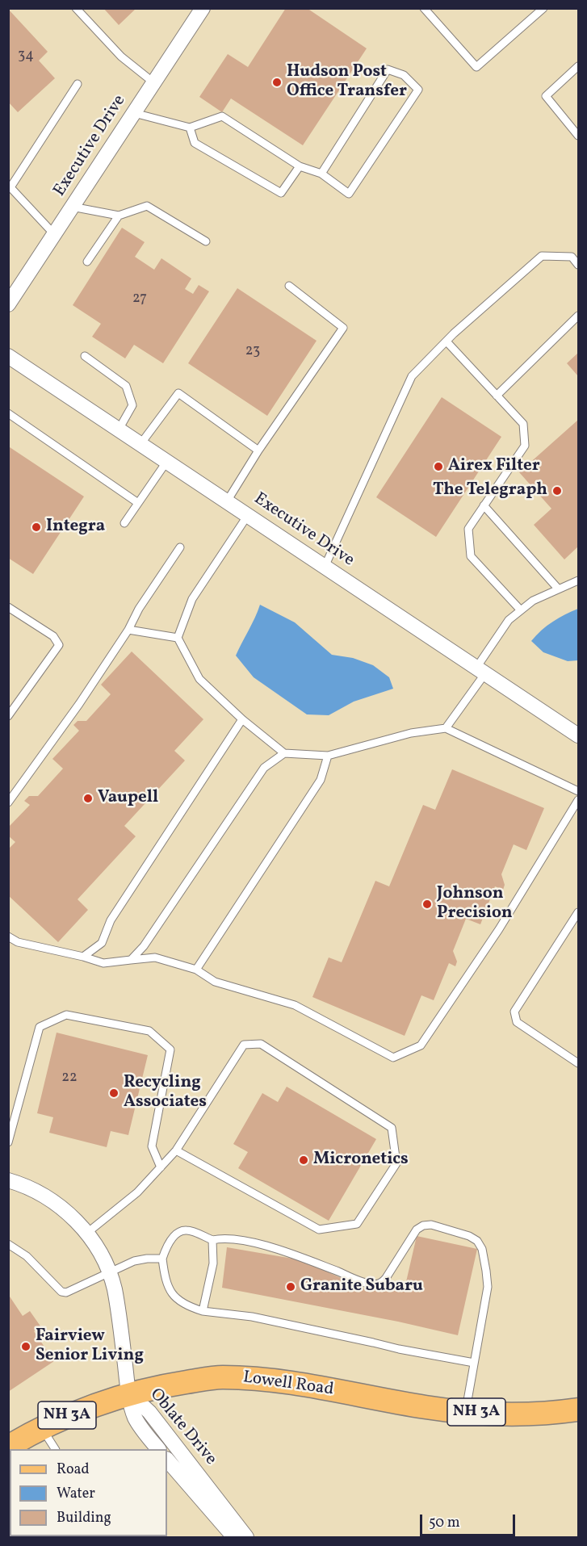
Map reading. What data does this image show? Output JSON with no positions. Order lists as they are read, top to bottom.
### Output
{
  "streets": {
    "main road": ["Lowell Road", "NH 3A"],
    "street": ["Executive Drive", "Oblate Drive"]
  },
  "crossings": [
    ["Lowell Road", "Oblate Drive"]
  ],
  "places": [
    "Hudson Post Office Transfer",
    "Airex Filter",
    "The Telegraph",
    "Integra",
    "Vaupell",
    "Johnson Precision",
    "Recycling Associates",
    "Micronetics",
    "Granite Subaru",
    "Fairview Senior Living"
  ],
  "house_numbers": [
    "34",
    "27",
    "23",
    "22"
  ],
  "legend": ["Road", "Water", "Building"],
  "scale_bar": "50 m"
}
